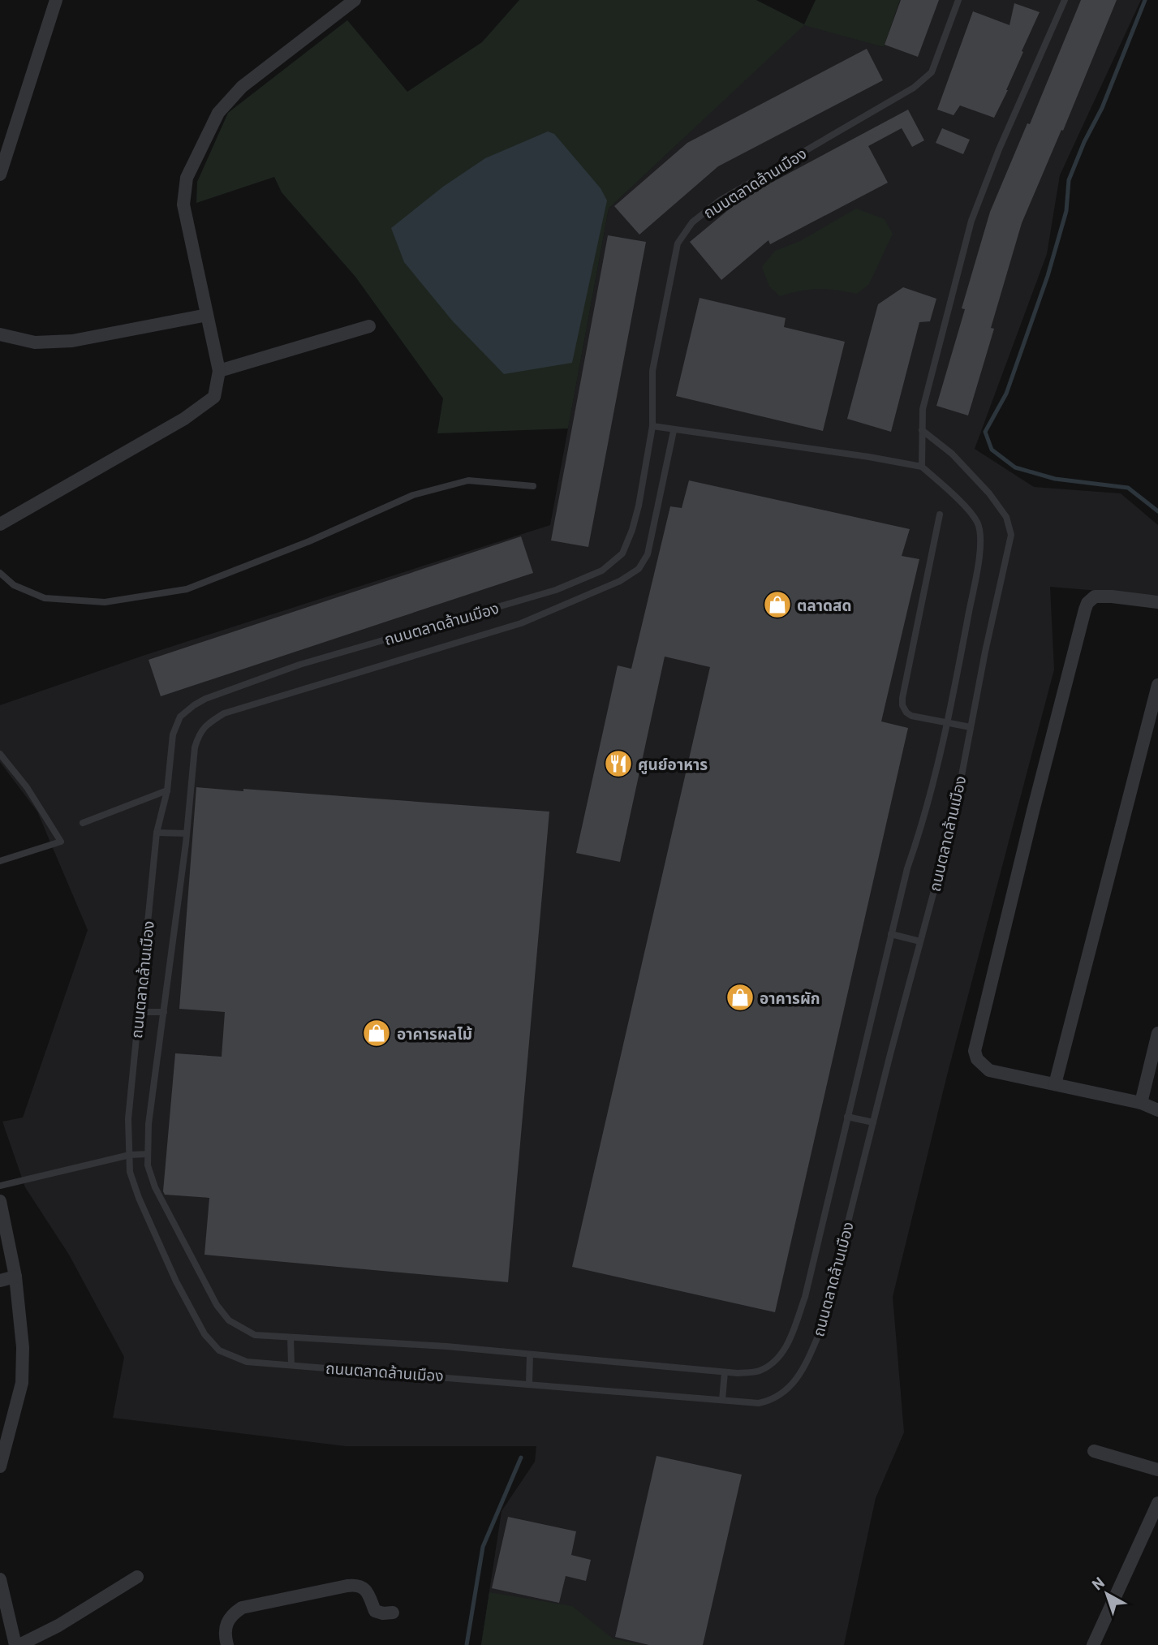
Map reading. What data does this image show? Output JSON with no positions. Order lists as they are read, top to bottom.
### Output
{
  "streets": {
    "lane": ["ถนนตลาดล้านเมือง"]
  },
  "places": {
    "shop": ["ตลาดสด", "อาคารผัก", "อาคารผลไม้"],
    "restaurant": ["ศูนย์อาหาร"]
  },
  "north": "top left"
}
